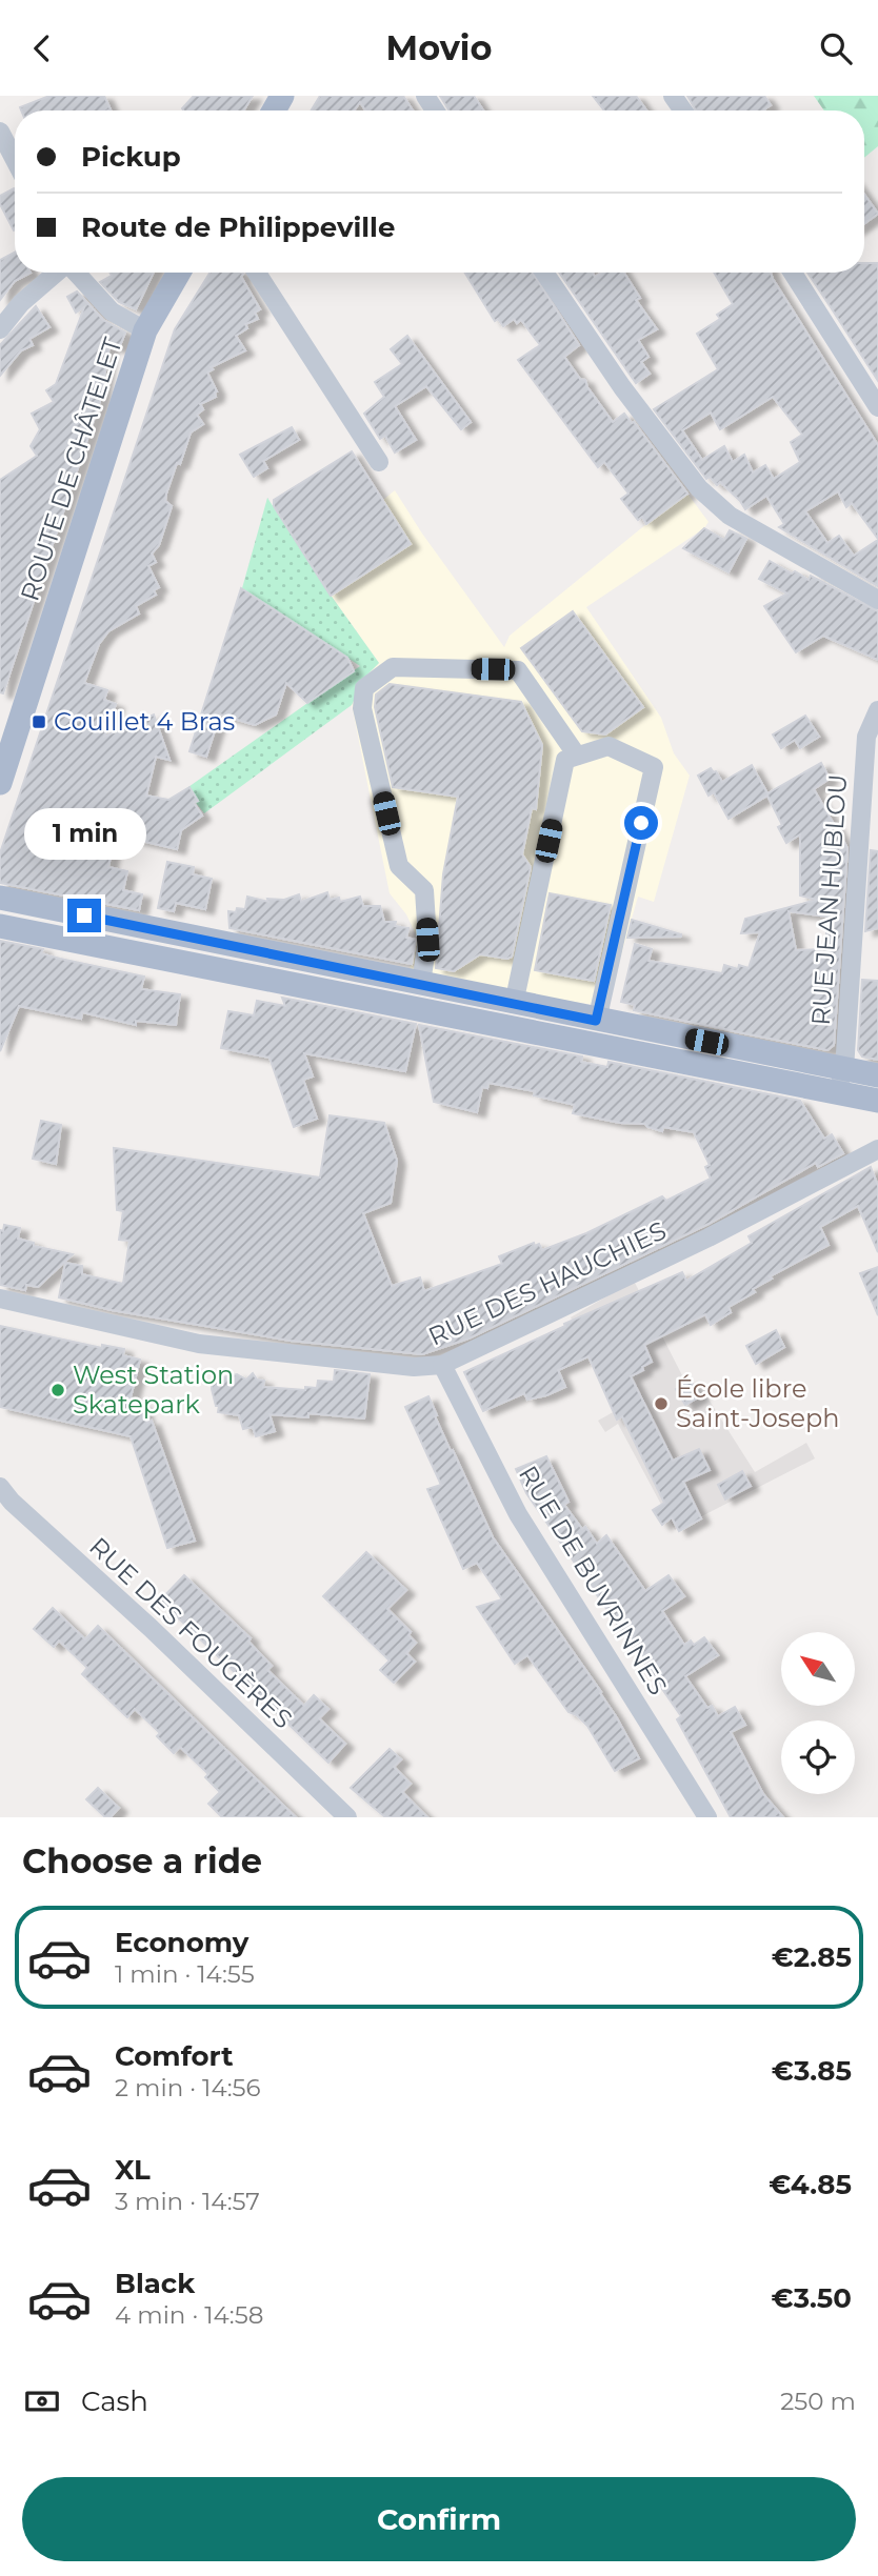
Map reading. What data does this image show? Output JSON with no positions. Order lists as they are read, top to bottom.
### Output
{
  "streets": {
    "main road": ["ROUTE DE CHÂTELET"],
    "street": [
      "RUE JEAN HUBLOU",
      "RUE DES HAUCHIES",
      "RUE DE BUVRINNES",
      "RUE DES FOUGÈRES"
    ]
  },
  "crossings": [
    ["RUE DES HAUCHIES", "RUE DE BUVRINNES"]
  ],
  "places": {
    "transit": ["Couillet 4 Bras"],
    "other": ["West Station Skatepark", "École libre Saint-Joseph"]
  },
  "north": "top left",
  "page": {
    "header": "Movio",
    "banner": ["Pickup", "Route de Philippeville"],
    "bubble": "1 min",
    "heading": "Choose a ride",
    "list": [
      {
        "name": "Economy",
        "note": "1 min · 14:55",
        "value": "€2.85"
      },
      {
        "name": "Comfort",
        "note": "2 min · 14:56",
        "value": "€3.85"
      },
      {
        "name": "XL",
        "note": "3 min · 14:57",
        "value": "€4.85"
      },
      {
        "name": "Black",
        "note": "4 min · 14:58",
        "value": "€3.50"
      }
    ],
    "pay": ["Cash", "250 m"],
    "buttons": "Confirm"
  }
}
